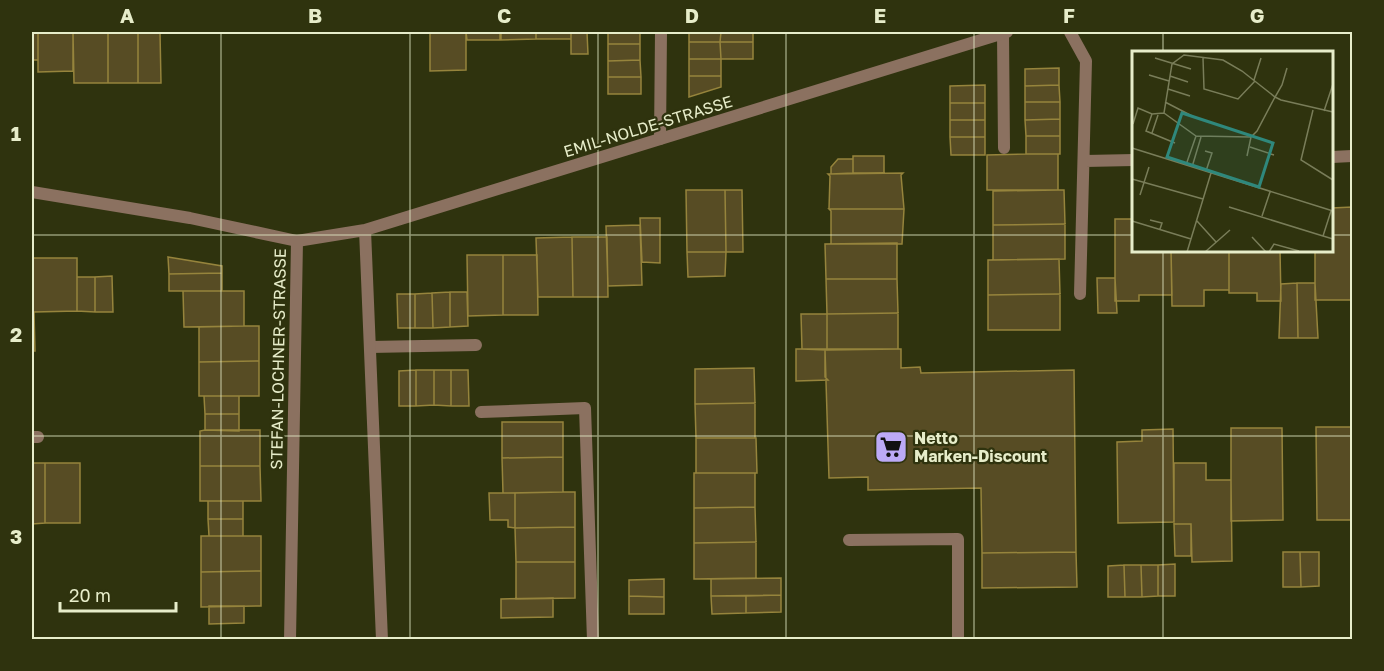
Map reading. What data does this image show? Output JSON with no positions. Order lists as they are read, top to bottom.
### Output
{
  "streets": {
    "street": ["EMIL-NOLDE-STRASSE", "STEFAN-LOCHNER-STRASSE"]
  },
  "crossings": [
    ["EMIL-NOLDE-STRASSE", "STEFAN-LOCHNER-STRASSE"]
  ],
  "places": {
    "supermarket": ["Netto Marken-Discount"]
  },
  "scale_bar": "20 m",
  "grid": {
    "columns": [
      "A",
      "B",
      "C",
      "D",
      "E",
      "F",
      "G"
    ],
    "rows": ["1", "2", "3"]
  }
}
